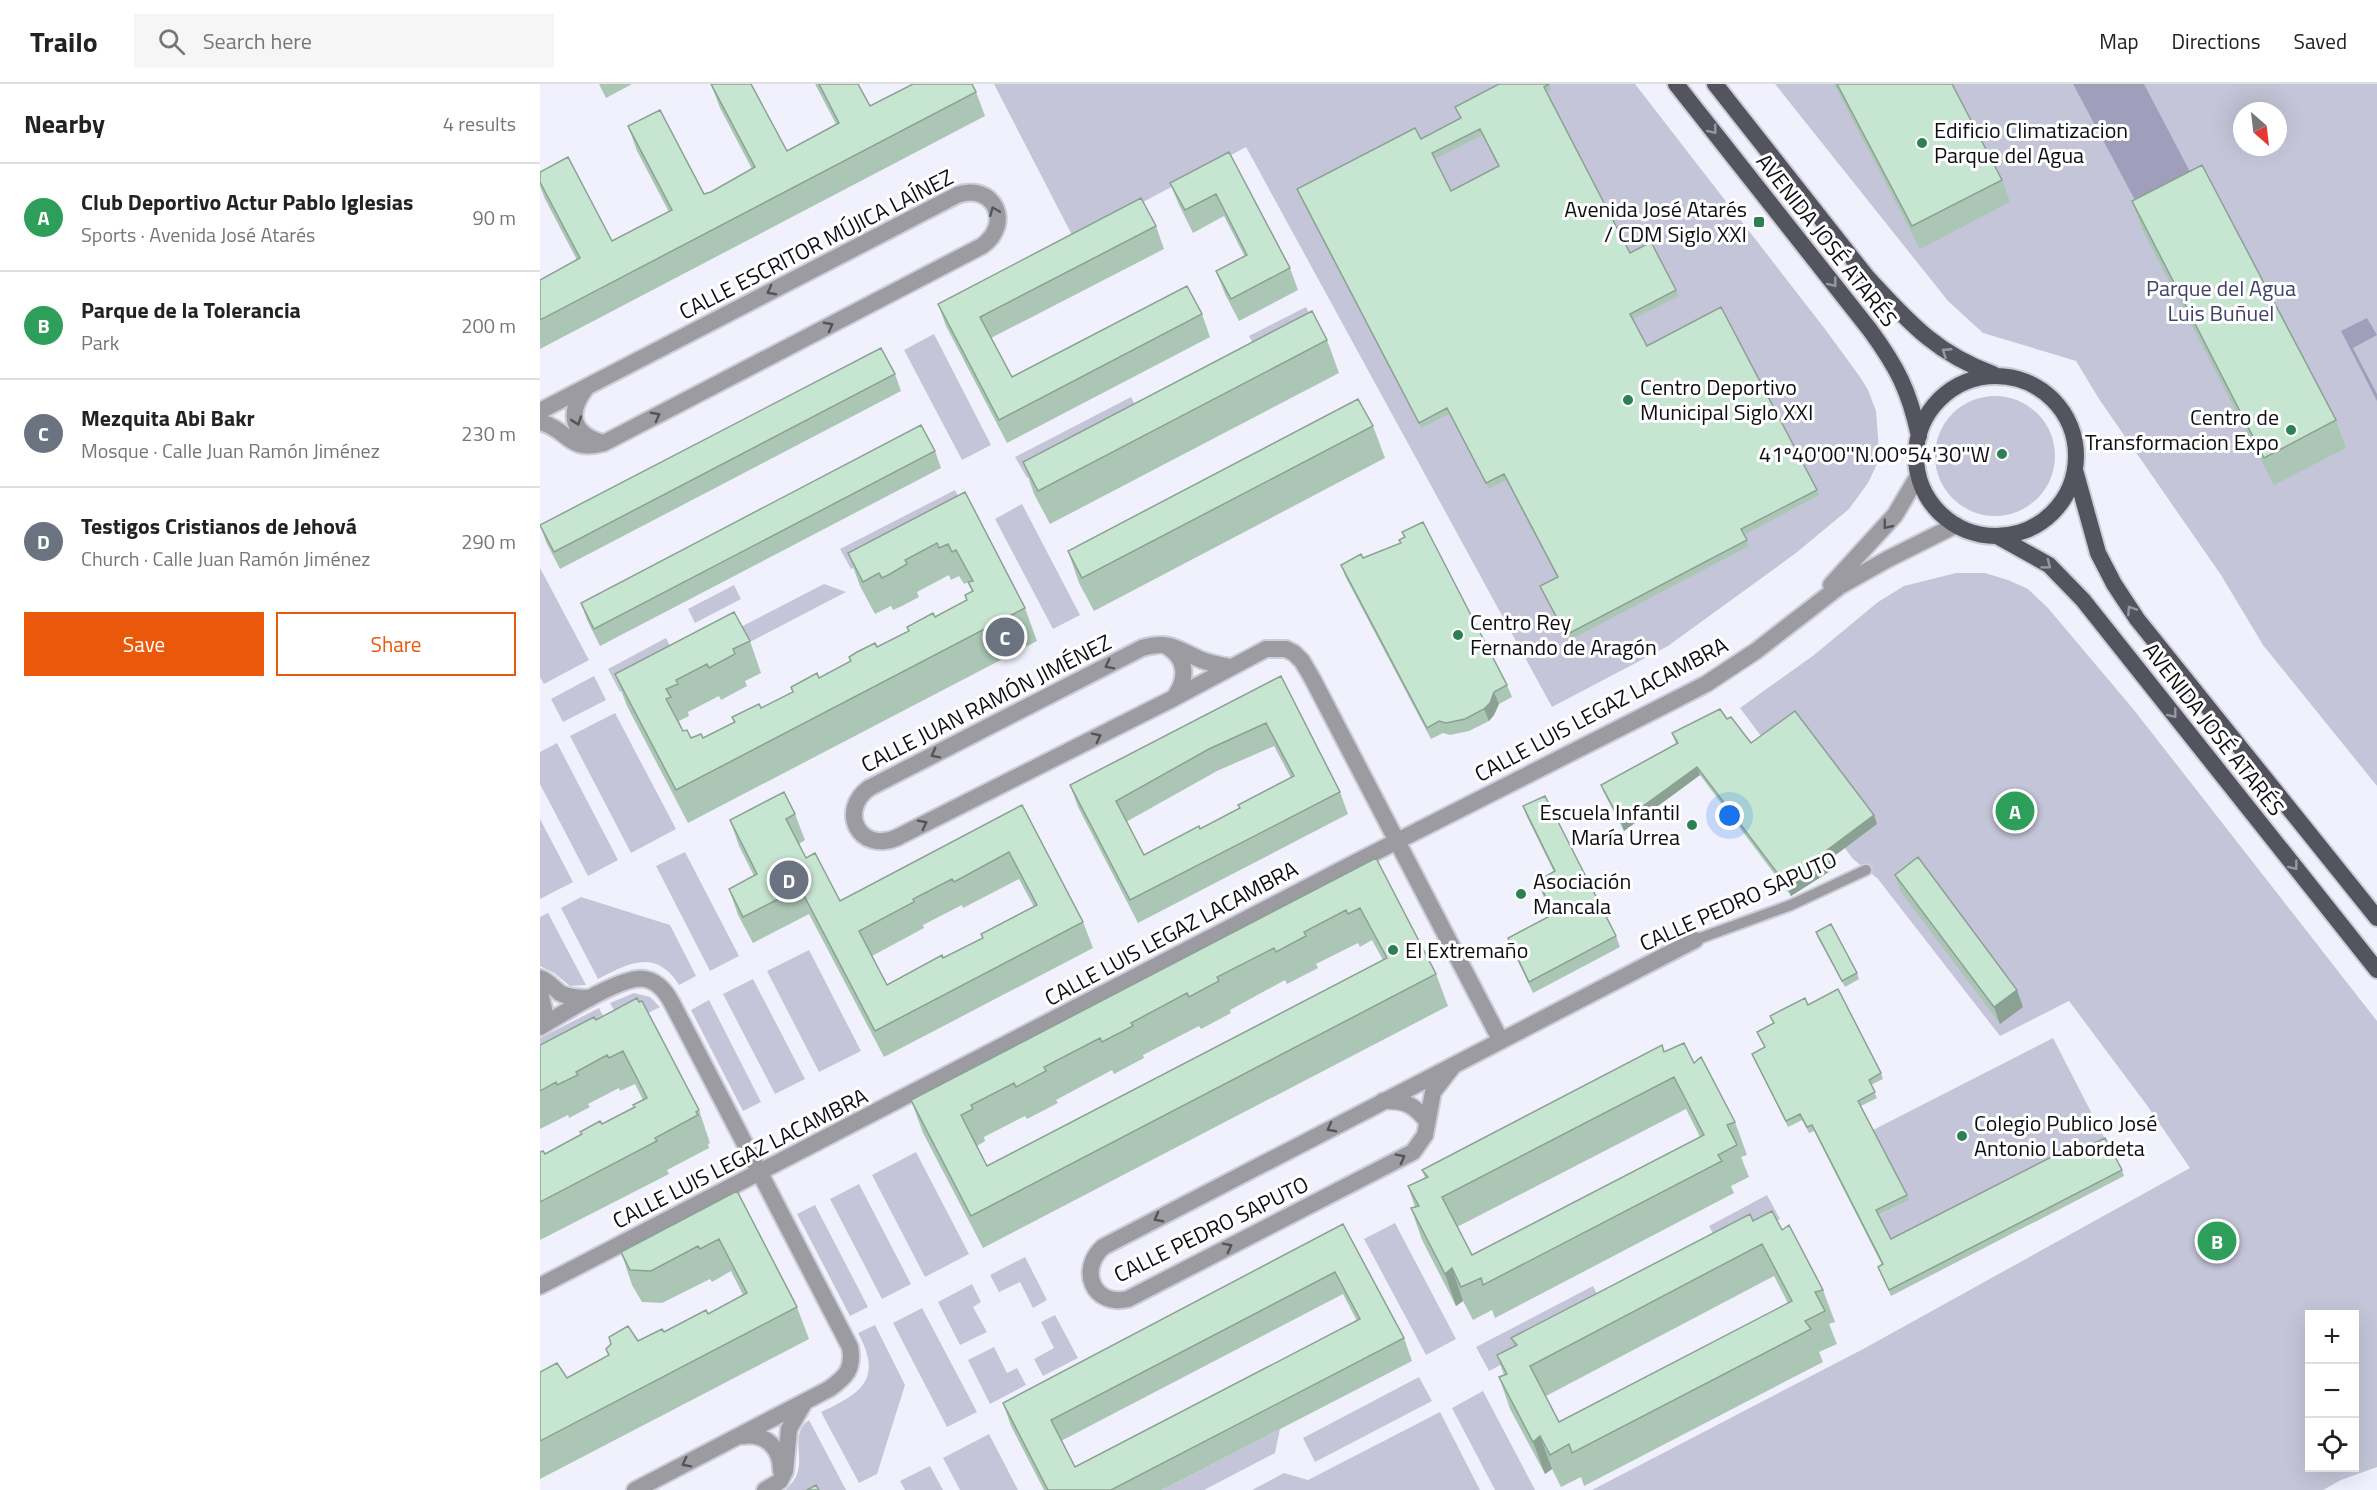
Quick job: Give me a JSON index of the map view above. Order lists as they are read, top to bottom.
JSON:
{
  "streets": {
    "main road": ["AVENIDA JOSÉ ATARÉS"],
    "street": [
      "CALLE ESCRITOR MÚJICA LAÍNEZ",
      "CALLE JUAN RAMÓN JIMÉNEZ",
      "CALLE LUIS LEGAZ LACAMBRA",
      "CALLE PEDRO SAPUTO"
    ]
  },
  "crossings": [
    ["AVENIDA JOSÉ ATARÉS", "CALLE LUIS LEGAZ LACAMBRA"],
    ["CALLE JUAN RAMÓN JIMÉNEZ", "CALLE LUIS LEGAZ LACAMBRA"]
  ],
  "parks": ["Parque del Agua Luis Buñuel"],
  "places": {
    "other": [
      "Edificio Climatizacion Parque del Agua",
      "Centro Deportivo Municipal Siglo XXI",
      "Centro de Transformacion Expo",
      "41º40'00''N.00º54'30''W",
      "Centro Rey Fernando de Aragón",
      "Escuela Infantil María Urrea",
      "Asociación Mancala",
      "El Extremaño",
      "Colegio Publico José Antonio Labordeta"
    ],
    "transit": ["Avenida José Atarés / CDM Siglo XXI"]
  },
  "north": "bottom right",
  "page": {
    "header": "Trailo",
    "search": "Search here",
    "nav": ["Map", "Directions", "Saved"],
    "heading": ["Nearby", "4 results"],
    "list": [
      {
        "mark": "A",
        "name": "Club Deportivo Actur Pablo Iglesias",
        "note": "Sports · Avenida José Atarés",
        "value": "90 m"
      },
      {
        "mark": "B",
        "name": "Parque de la Tolerancia",
        "note": "Park",
        "value": "200 m"
      },
      {
        "mark": "C",
        "name": "Mezquita Abi Bakr",
        "note": "Mosque · Calle Juan Ramón Jiménez",
        "value": "230 m"
      },
      {
        "mark": "D",
        "name": "Testigos Cristianos de Jehová",
        "note": "Church · Calle Juan Ramón Jiménez",
        "value": "290 m"
      }
    ],
    "buttons": ["Save", "Share"],
    "pins": [
      "C",
      "A",
      "D",
      "B"
    ],
    "map_buttons": ["+", "−"]
  }
}
